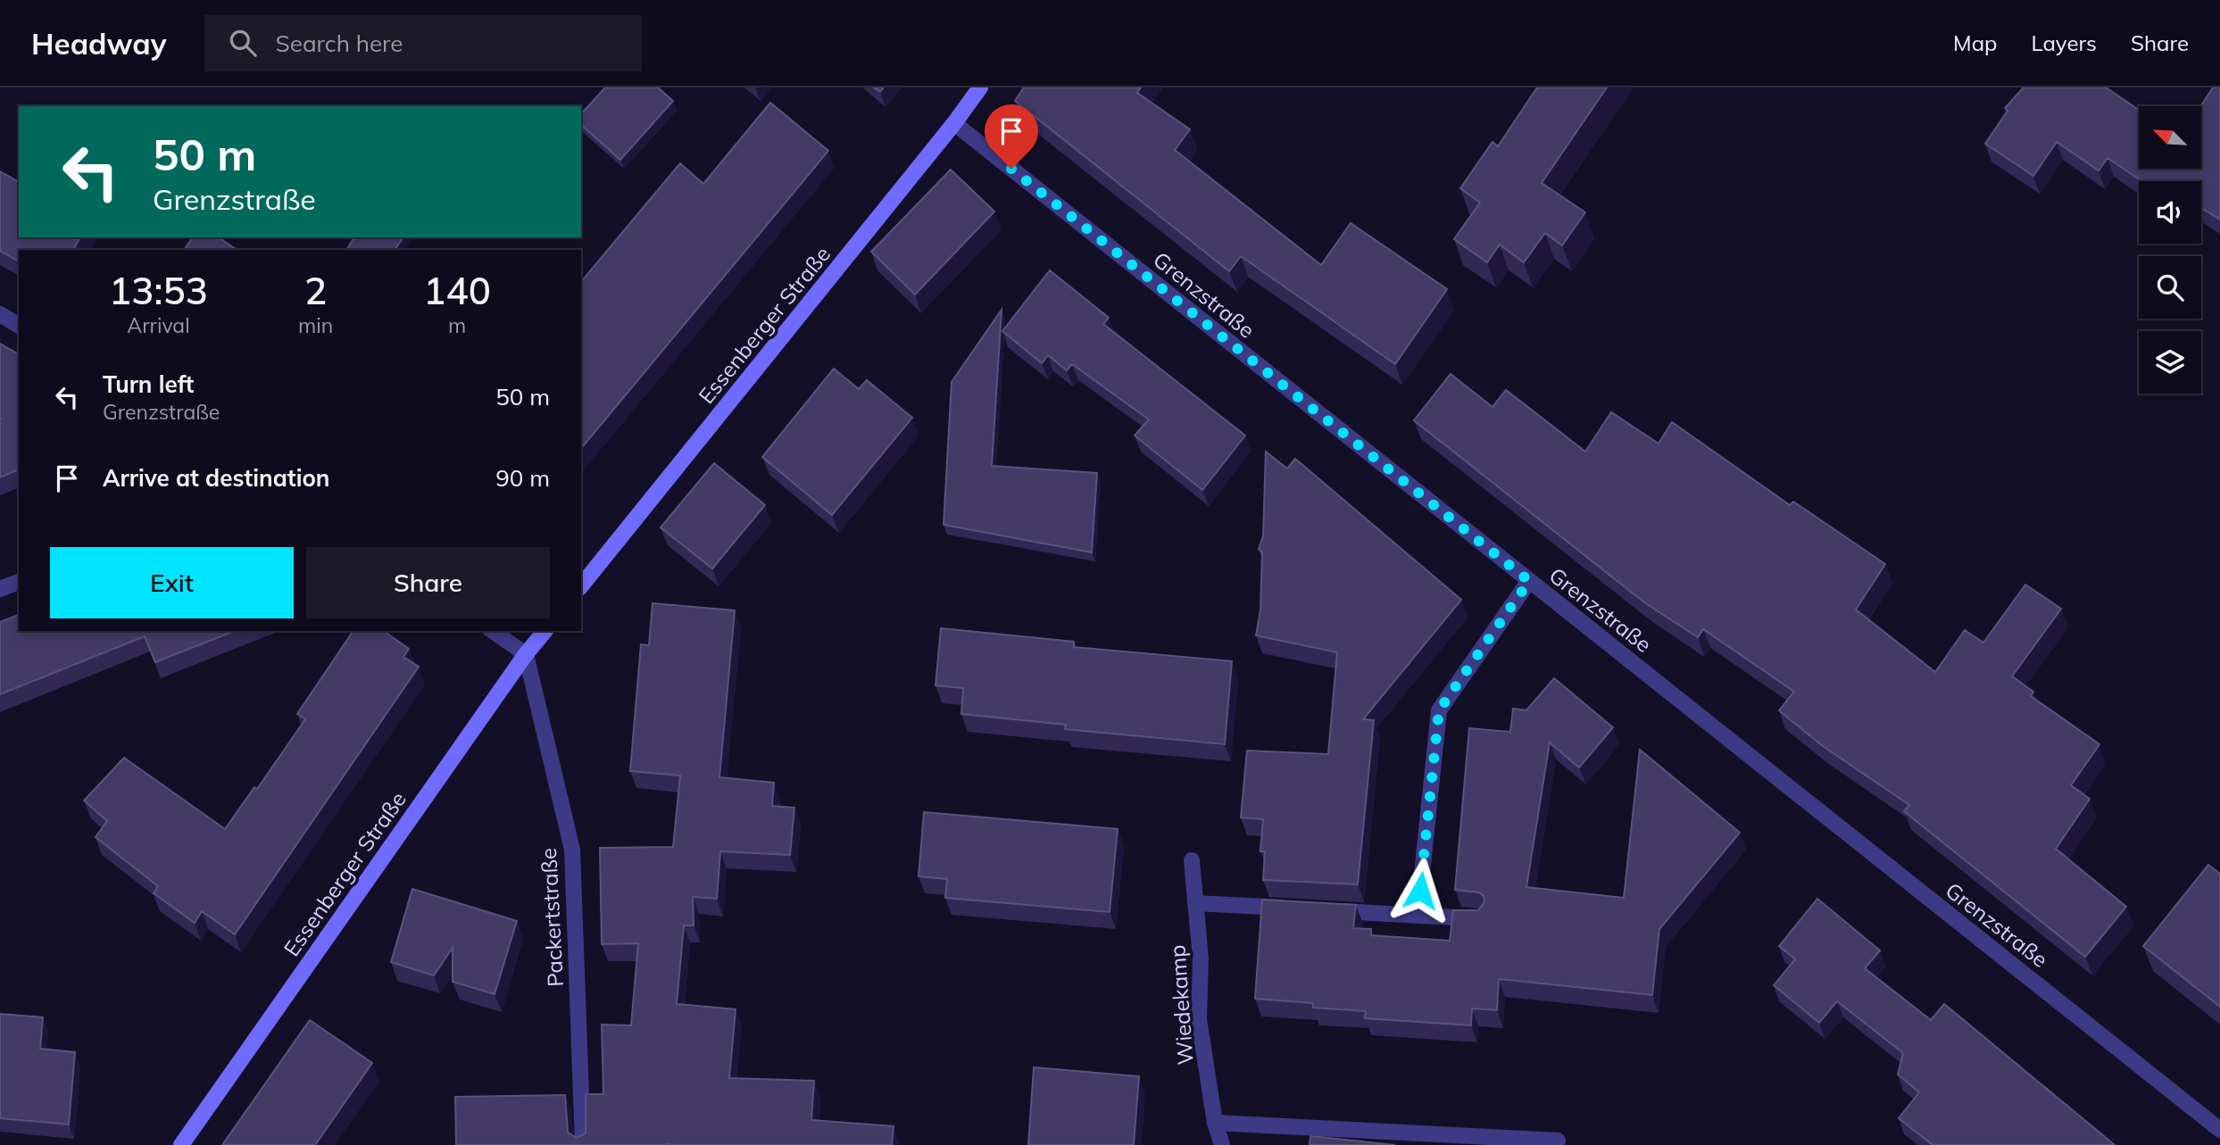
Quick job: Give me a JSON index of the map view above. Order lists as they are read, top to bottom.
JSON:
{
  "streets": {
    "street": [
      "Grenzstraße",
      "Essenberger Straße",
      "Packertstraße",
      "Wiedekamp"
    ]
  },
  "crossings": [
    ["Grenzstraße", "Essenberger Straße"],
    ["Essenberger Straße", "Packertstraße"]
  ],
  "north": "top left",
  "page": {
    "header": "Headway",
    "search": "Search here",
    "nav": ["Map", "Layers", "Share"],
    "turn": ["50 m", "Grenzstraße"],
    "eta": [
      "13:53",
      "Arrival",
      "2",
      "min",
      "140",
      "m"
    ],
    "list": [
      {
        "name": "Turn left",
        "note": "Grenzstraße",
        "value": "50 m"
      },
      {
        "name": "Arrive at destination",
        "value": "90 m"
      }
    ],
    "buttons": ["Exit", "Share"]
  }
}
